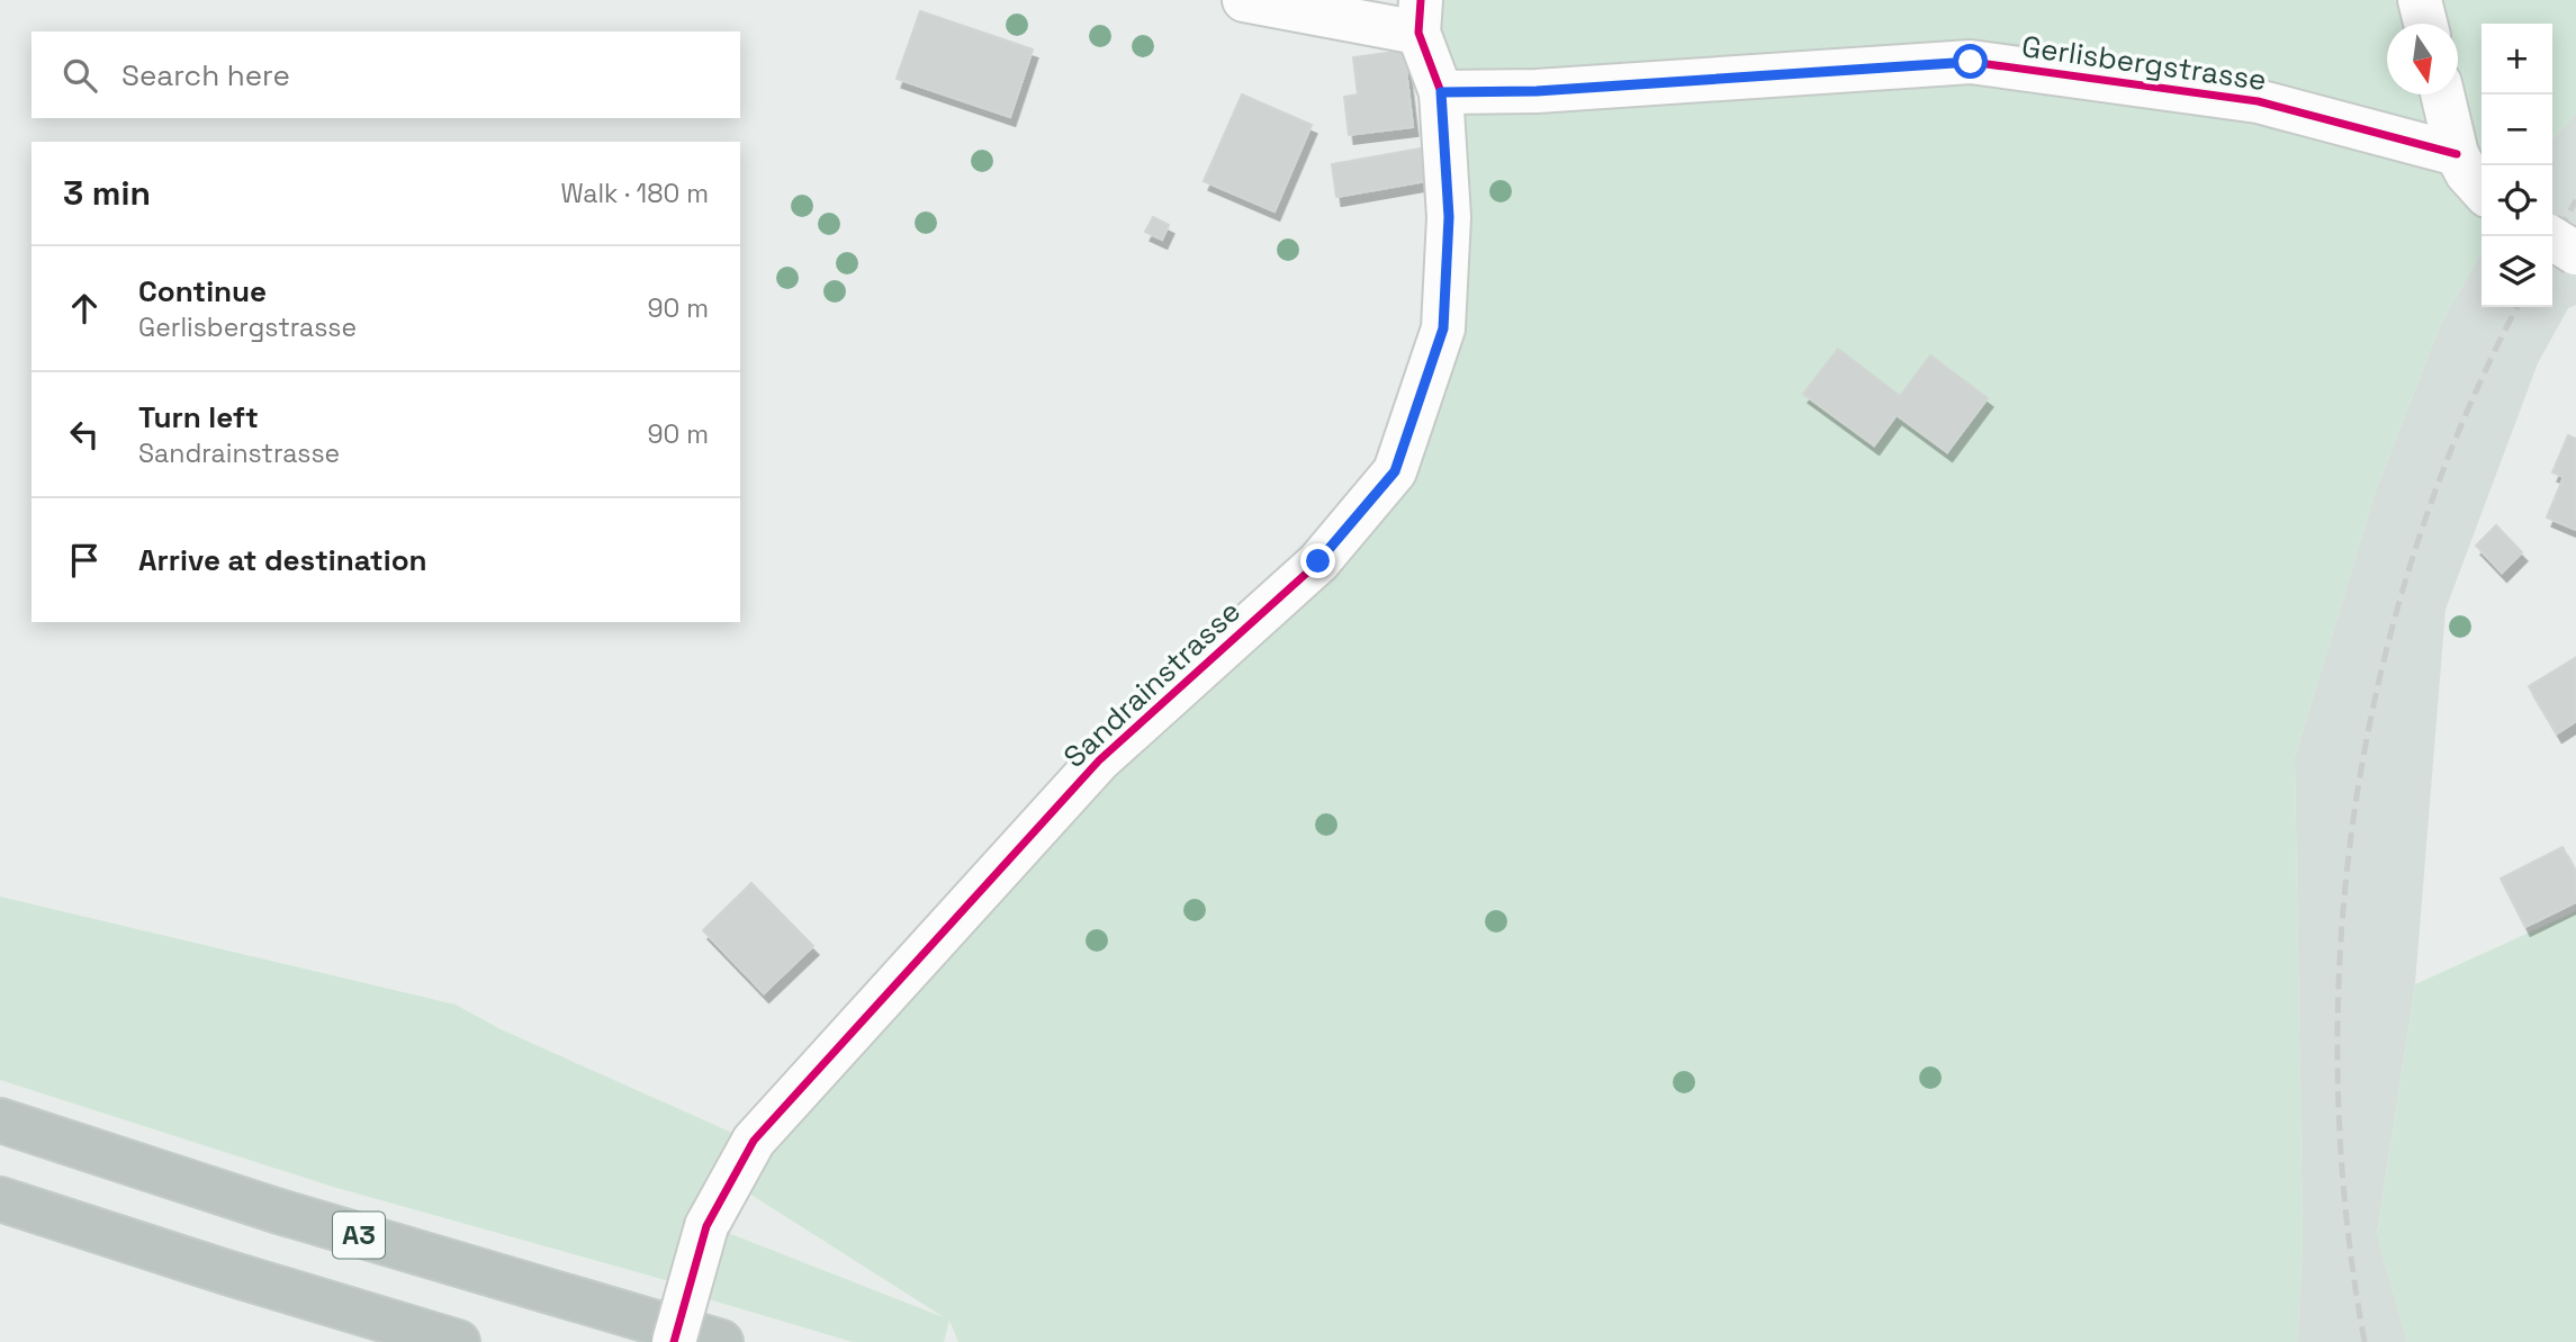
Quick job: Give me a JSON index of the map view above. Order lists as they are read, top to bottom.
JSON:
{
  "streets": {
    "highway": ["A3"],
    "street": ["Gerlisbergstrasse", "Sandrainstrasse"]
  },
  "crossings": [
    ["Gerlisbergstrasse", "Sandrainstrasse"]
  ],
  "north": "bottom",
  "page": {
    "map_buttons": ["+", "−"],
    "search": "Search here",
    "heading": ["3 min", "Walk · 180 m"],
    "list": [
      ["Continue", "Gerlisbergstrasse", "90 m"],
      ["Turn left", "Sandrainstrasse", "90 m"],
      "Arrive at destination"
    ]
  }
}
